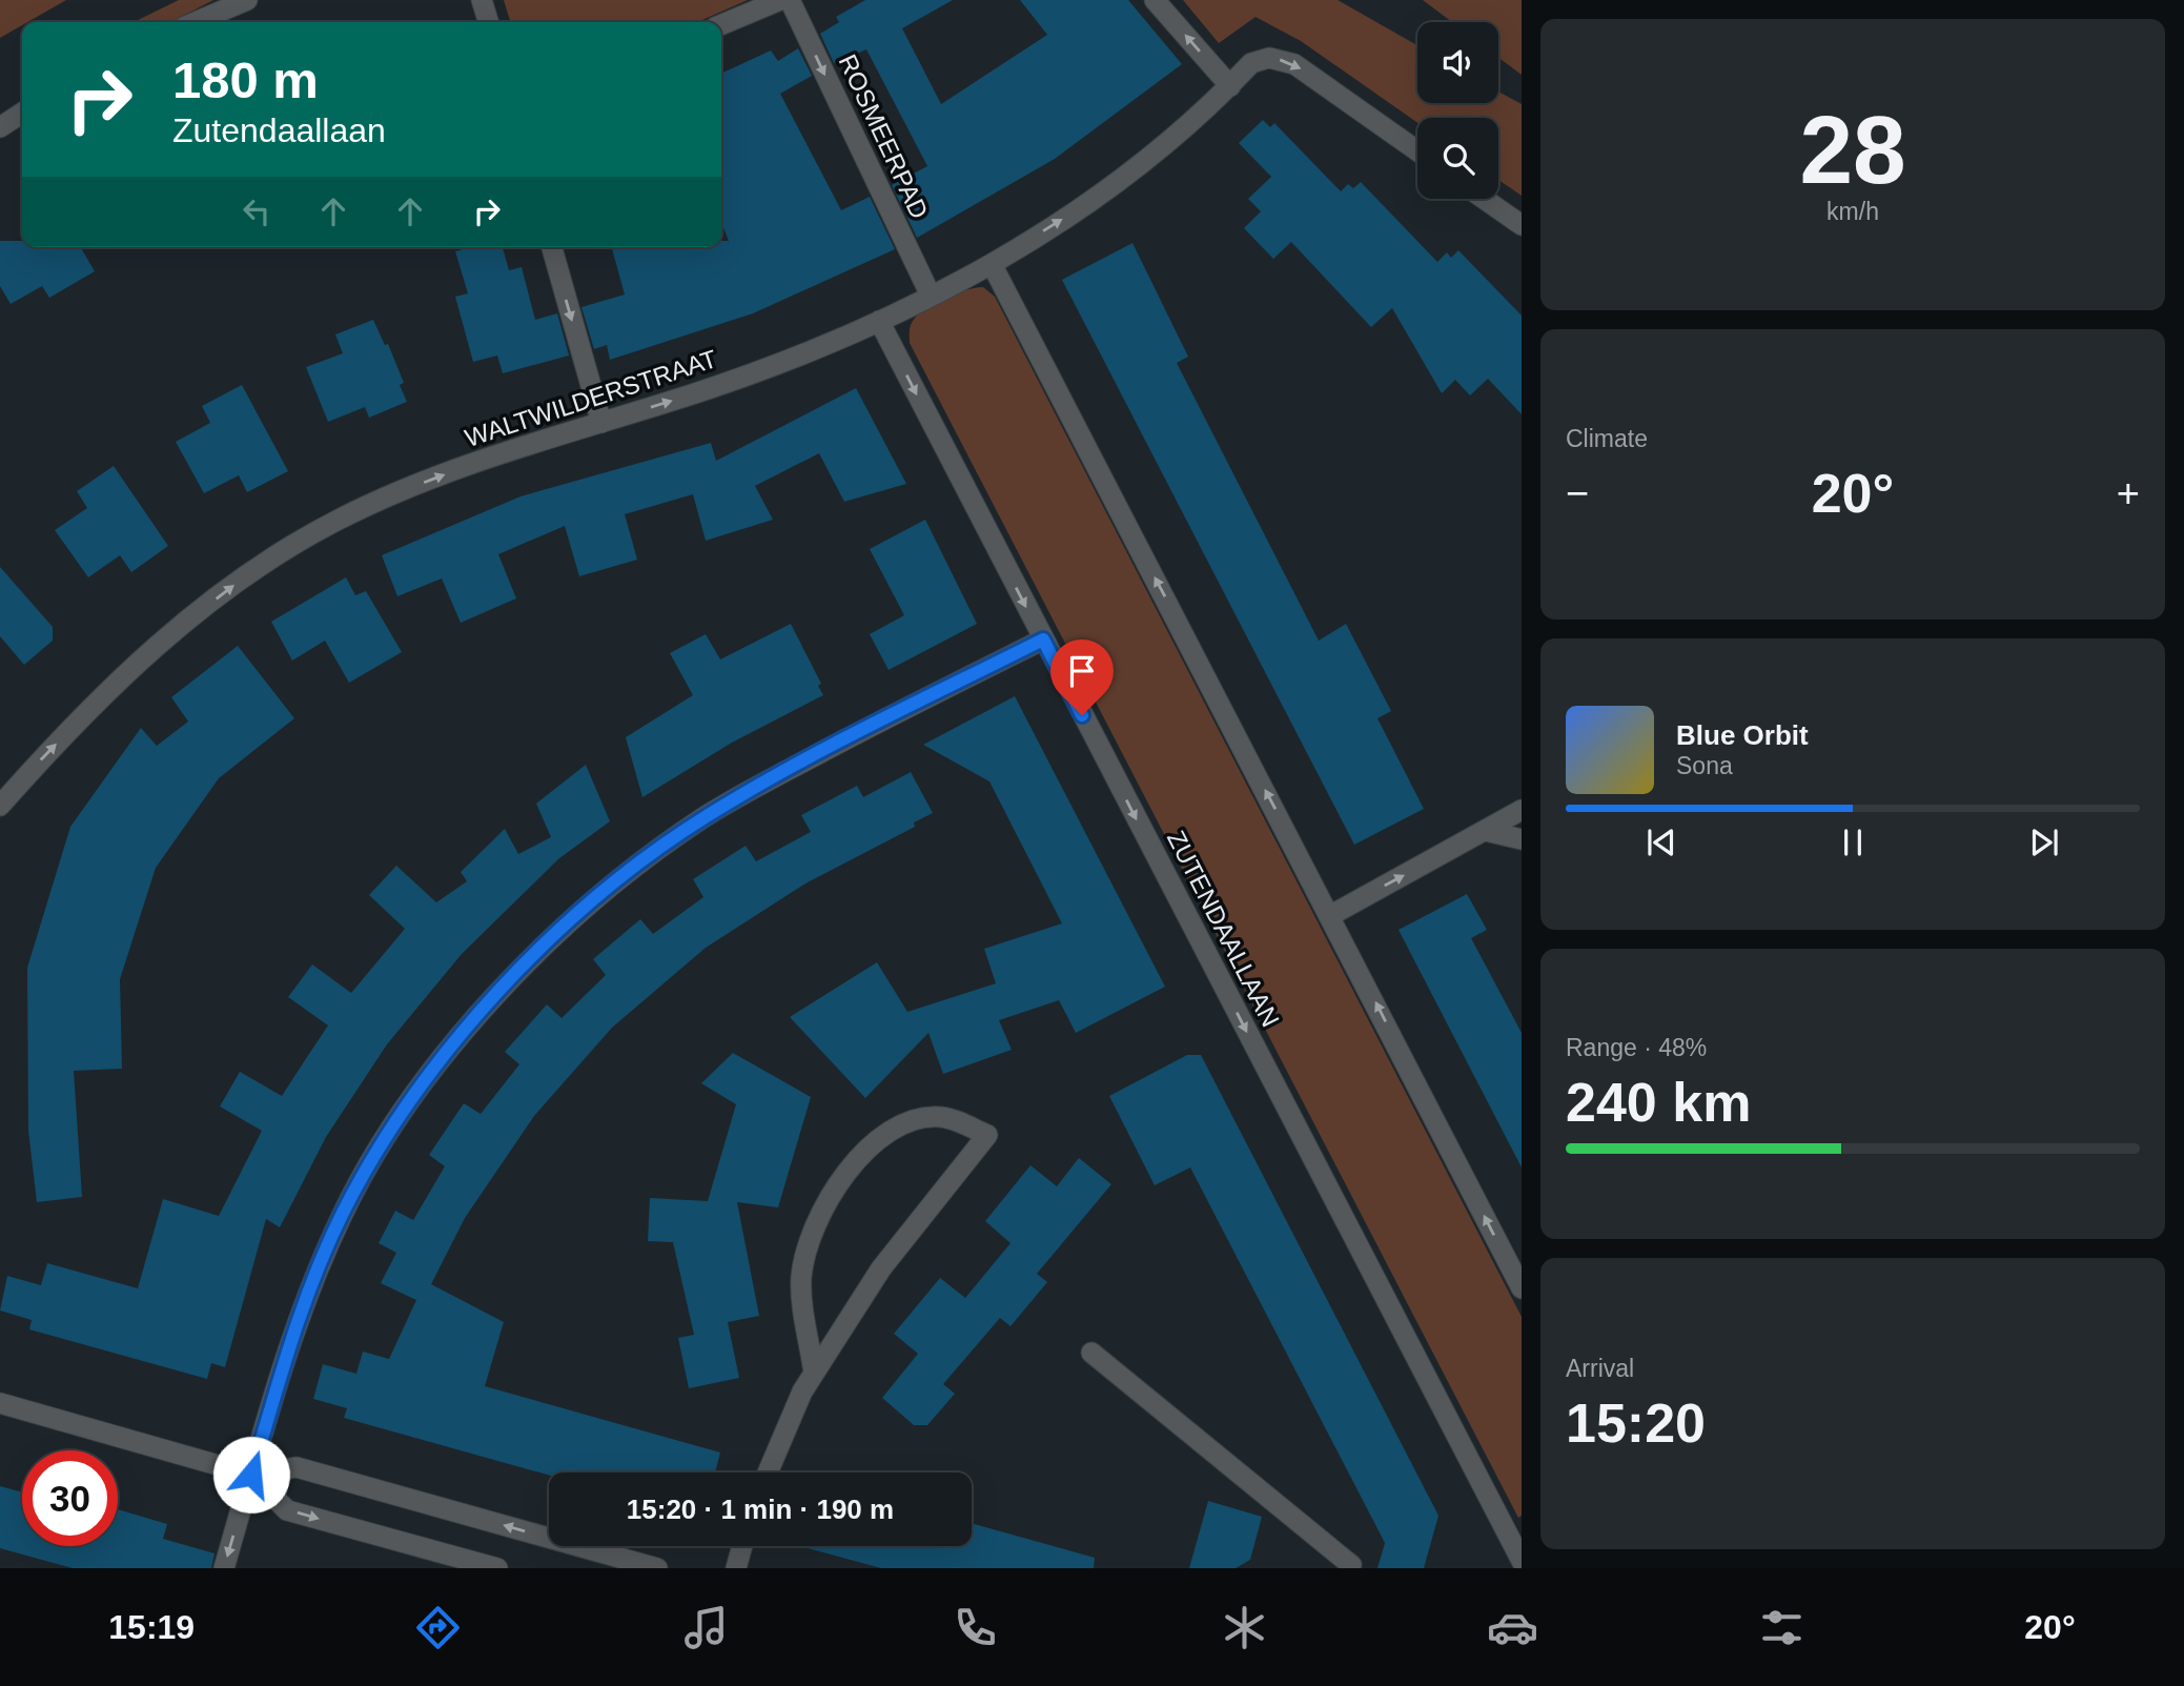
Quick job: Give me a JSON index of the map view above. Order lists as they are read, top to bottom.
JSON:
{
  "streets": {
    "street": ["ROSMEERPAD", "WALTWILDERSTRAAT", "ZUTENDAALLAAN"]
  },
  "crossings": [
    ["ROSMEERPAD", "WALTWILDERSTRAAT"],
    ["WALTWILDERSTRAAT", "ZUTENDAALLAAN"]
  ],
  "one_way": ["ROSMEERPAD", "WALTWILDERSTRAAT"],
  "page": {
    "tile": [
      ["28", "km/h"],
      "Climate",
      ["Range · 48%", "240 km"],
      ["Arrival", "15:20"]
    ],
    "turn": ["180 m", "Zutendaallaan"],
    "heat": ["−", "20°", "+"],
    "song": ["Blue Orbit", "Sona"],
    "limit": "30",
    "trip": "15:20 · 1 min · 190 m",
    "tabs": ["15:19", "20°"]
  }
}
